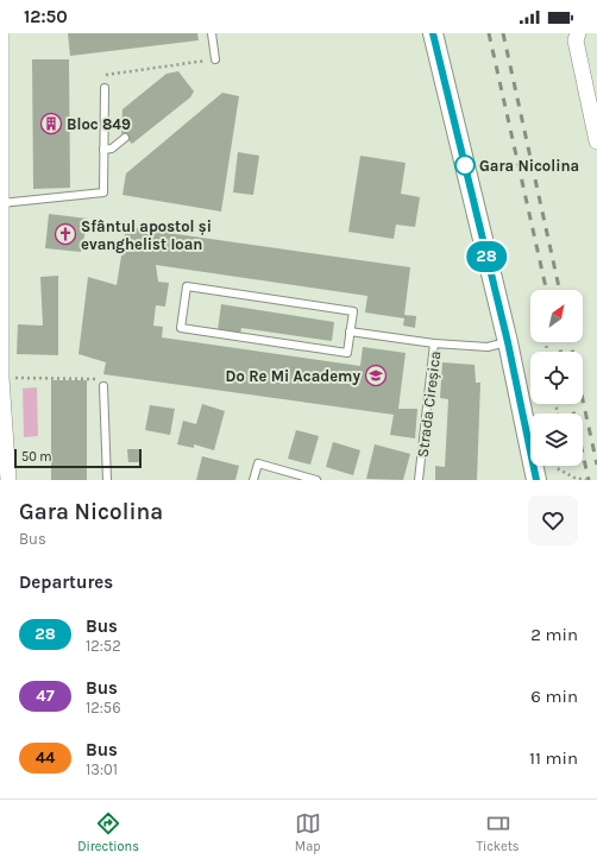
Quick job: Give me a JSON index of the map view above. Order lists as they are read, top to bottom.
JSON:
{
  "streets": {
    "lane": ["Strada Cireșica"]
  },
  "places": {
    "building": ["Bloc 849"],
    "other": ["Gara Nicolina"],
    "church": ["Sfântul apostol și evanghelist Ioan"],
    "school or university": ["Do Re Mi Academy"]
  },
  "lines": ["bus line 28"],
  "scale_bar": "50 m",
  "north": "top right",
  "page": {
    "status": "12:50",
    "on_map": "28",
    "scale": "50 m",
    "heading": [
      ["Gara Nicolina", "Bus"],
      "Departures"
    ],
    "list": [
      {
        "mark": "28",
        "name": "Bus",
        "note": "12:52",
        "value": "2 min"
      },
      {
        "mark": "47",
        "name": "Bus",
        "note": "12:56",
        "value": "6 min"
      },
      {
        "mark": "44",
        "name": "Bus",
        "note": "13:01",
        "value": "11 min"
      }
    ],
    "tabs": ["Directions", "Map", "Tickets"]
  }
}
